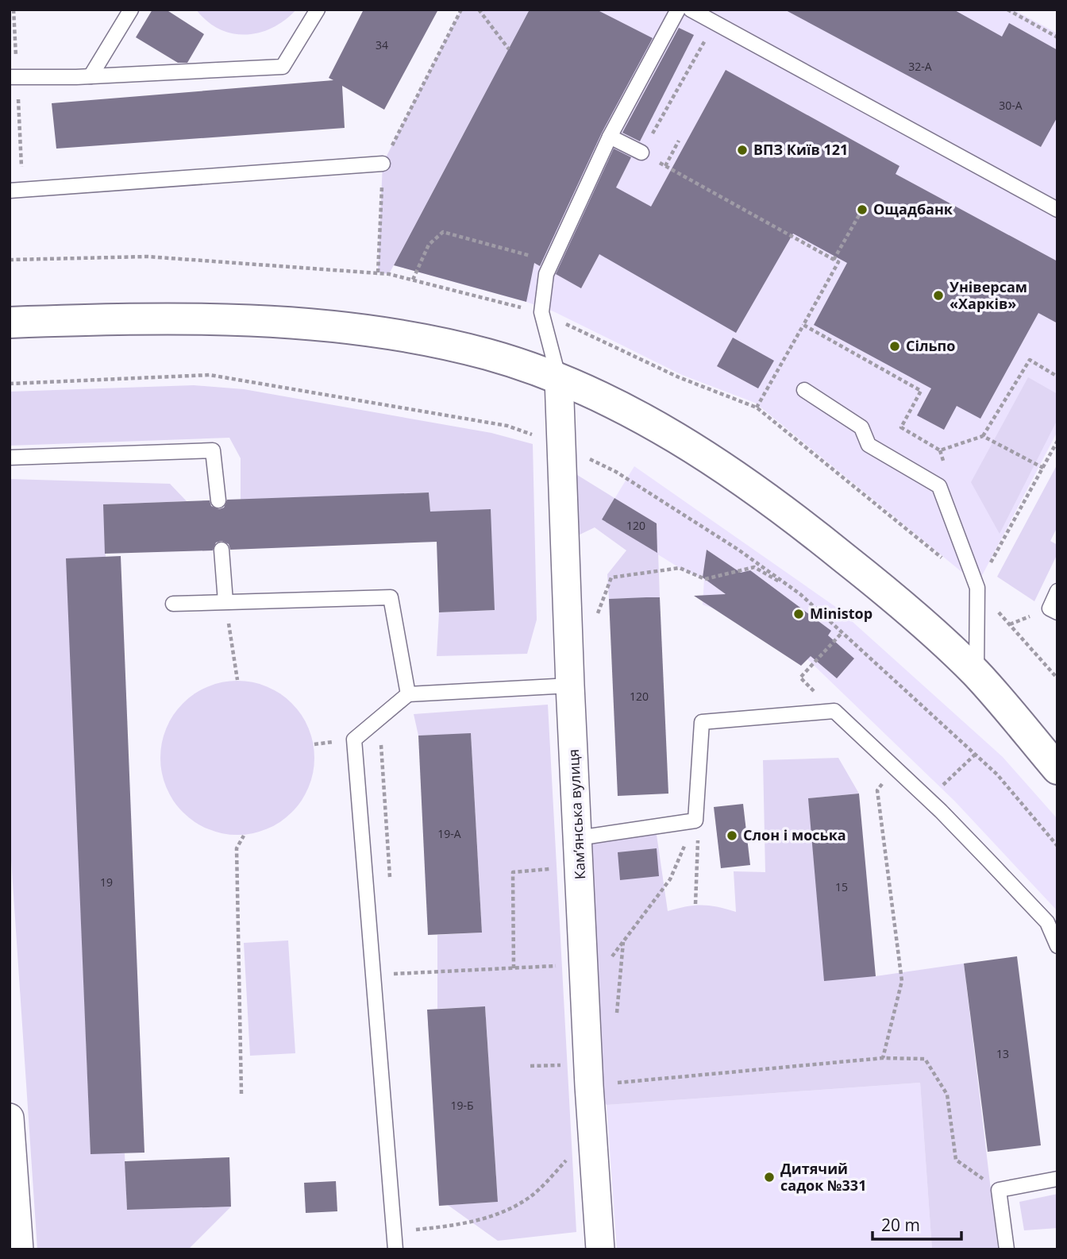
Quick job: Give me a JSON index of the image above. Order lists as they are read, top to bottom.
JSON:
{
  "streets": {
    "street": ["Камʼянська вулиця"]
  },
  "places": [
    "ВПЗ Київ 121",
    "Ощадбанк",
    "Універсам «Харків»",
    "Сільпо",
    "Ministop",
    "Слон і моська",
    "Дитячий садок №331"
  ],
  "house_numbers": [
    "34",
    "32-А",
    "30-А",
    "120",
    "120",
    "19-А",
    "19",
    "15",
    "13",
    "19-Б"
  ],
  "scale_bar": "20 m"
}
